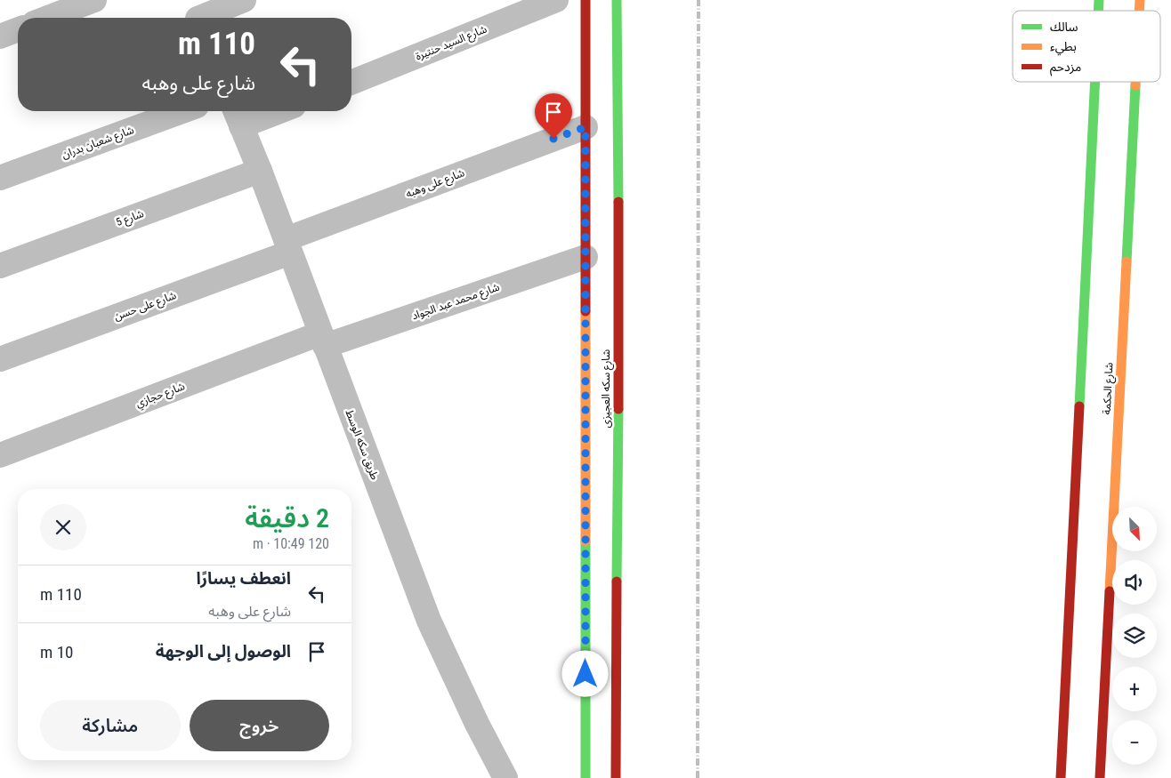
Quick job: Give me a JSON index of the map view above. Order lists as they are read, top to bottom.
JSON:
{
  "streets": {
    "main road": ["شارع سكه العجيزى", "شارع الحكمة"],
    "street": [
      "شارع السيد حنتيرة",
      "شارع شعبان بدران",
      "شارع على وهبه",
      "شارع 5",
      "شارع محمد عبد الجواد",
      "شارع على حسن",
      "شارع حجازي",
      "طريق سكه الوسط"
    ]
  },
  "crossings": [
    ["شارع على وهبه", "شارع على حسن"],
    ["شارع على وهبه", "شارع سكه العجيزى"],
    ["شارع على وهبه", "طريق سكه الوسط"],
    ["شارع 5", "طريق سكه الوسط"],
    ["شارع محمد عبد الجواد", "شارع سكه العجيزى"],
    ["شارع محمد عبد الجواد", "شارع حجازي"],
    ["شارع محمد عبد الجواد", "طريق سكه الوسط"],
    ["شارع على حسن", "طريق سكه الوسط"],
    ["شارع حجازي", "طريق سكه الوسط"]
  ],
  "legend": ["سالك", "بطيء", "مزدحم"],
  "north": "bottom right",
  "page": {
    "turn": ["110 m", "شارع على وهبه"],
    "heading": ["2 دقيقة", "120 m · 10:49"],
    "map_buttons": ["+", "−"],
    "list": [
      {
        "name": "انعطف يسارًا",
        "note": "شارع على وهبه",
        "value": "110 m"
      },
      {
        "name": "الوصول إلى الوجهة",
        "value": "10 m"
      }
    ],
    "buttons": ["خروج", "مشاركة"]
  }
}
